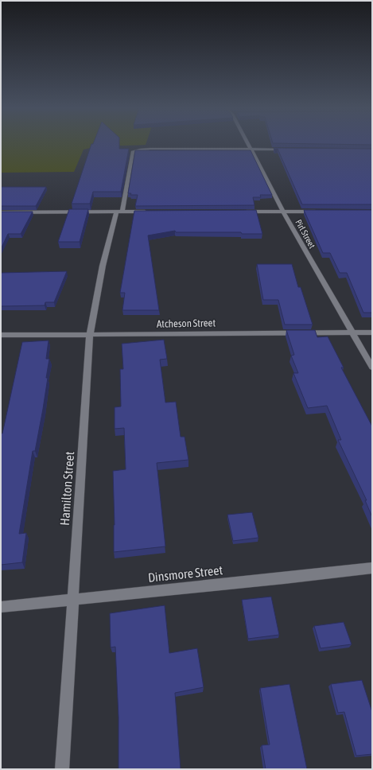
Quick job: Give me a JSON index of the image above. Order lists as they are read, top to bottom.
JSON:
{
  "streets": {
    "street": [
      "Pirl Street",
      "Atcheson Street",
      "Hamilton Street",
      "Dinsmore Street"
    ]
  },
  "crossings": [
    ["Pirl Street", "Atcheson Street"],
    ["Pirl Street", "Hamilton Street"],
    ["Atcheson Street", "Hamilton Street"],
    ["Hamilton Street", "Dinsmore Street"]
  ]
}
